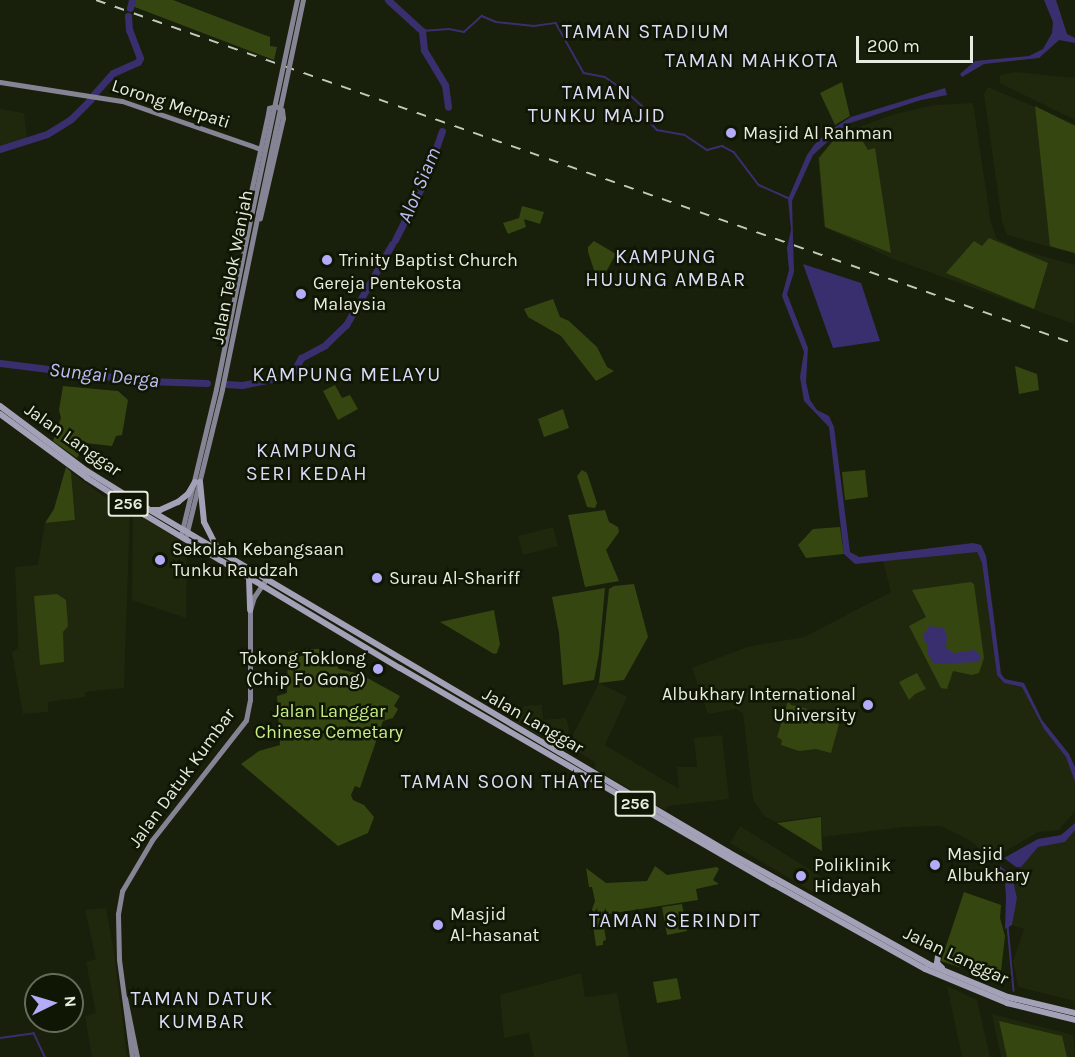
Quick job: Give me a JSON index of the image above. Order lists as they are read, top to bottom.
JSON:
{
  "streets": {
    "main road": [
      "Lorong Merpati",
      "Jalan Telok Wanjah",
      "Jalan Langgar",
      "256",
      "Jalan Datuk Kumbar"
    ]
  },
  "crossings": [
    ["Jalan Telok Wanjah", "Jalan Langgar"],
    ["Jalan Langgar", "Jalan Datuk Kumbar"]
  ],
  "districts": [
    "TAMAN STADIUM",
    "TAMAN MAHKOTA",
    "TAMAN TUNKU MAJID",
    "KAMPUNG HUJUNG AMBAR",
    "KAMPUNG MELAYU",
    "KAMPUNG SERI KEDAH",
    "TAMAN SOON THAYE",
    "TAMAN SERINDIT",
    "TAMAN DATUK KUMBAR"
  ],
  "water": ["Alor Siam", "Sungai Derga"],
  "parks": ["Jalan Langgar Chinese Cemetary"],
  "places": [
    "Masjid Al Rahman",
    "Trinity Baptist Church",
    "Gereja Pentekosta Malaysia",
    "Sekolah Kebangsaan Tunku Raudzah",
    "Surau Al-Shariff",
    "Tokong Toklong (Chip Fo Gong)",
    "Albukhary International University",
    "Masjid Albukhary",
    "Poliklinik Hidayah",
    "Masjid Al-hasanat"
  ],
  "scale_bar": "200 m",
  "north": "right"
}
